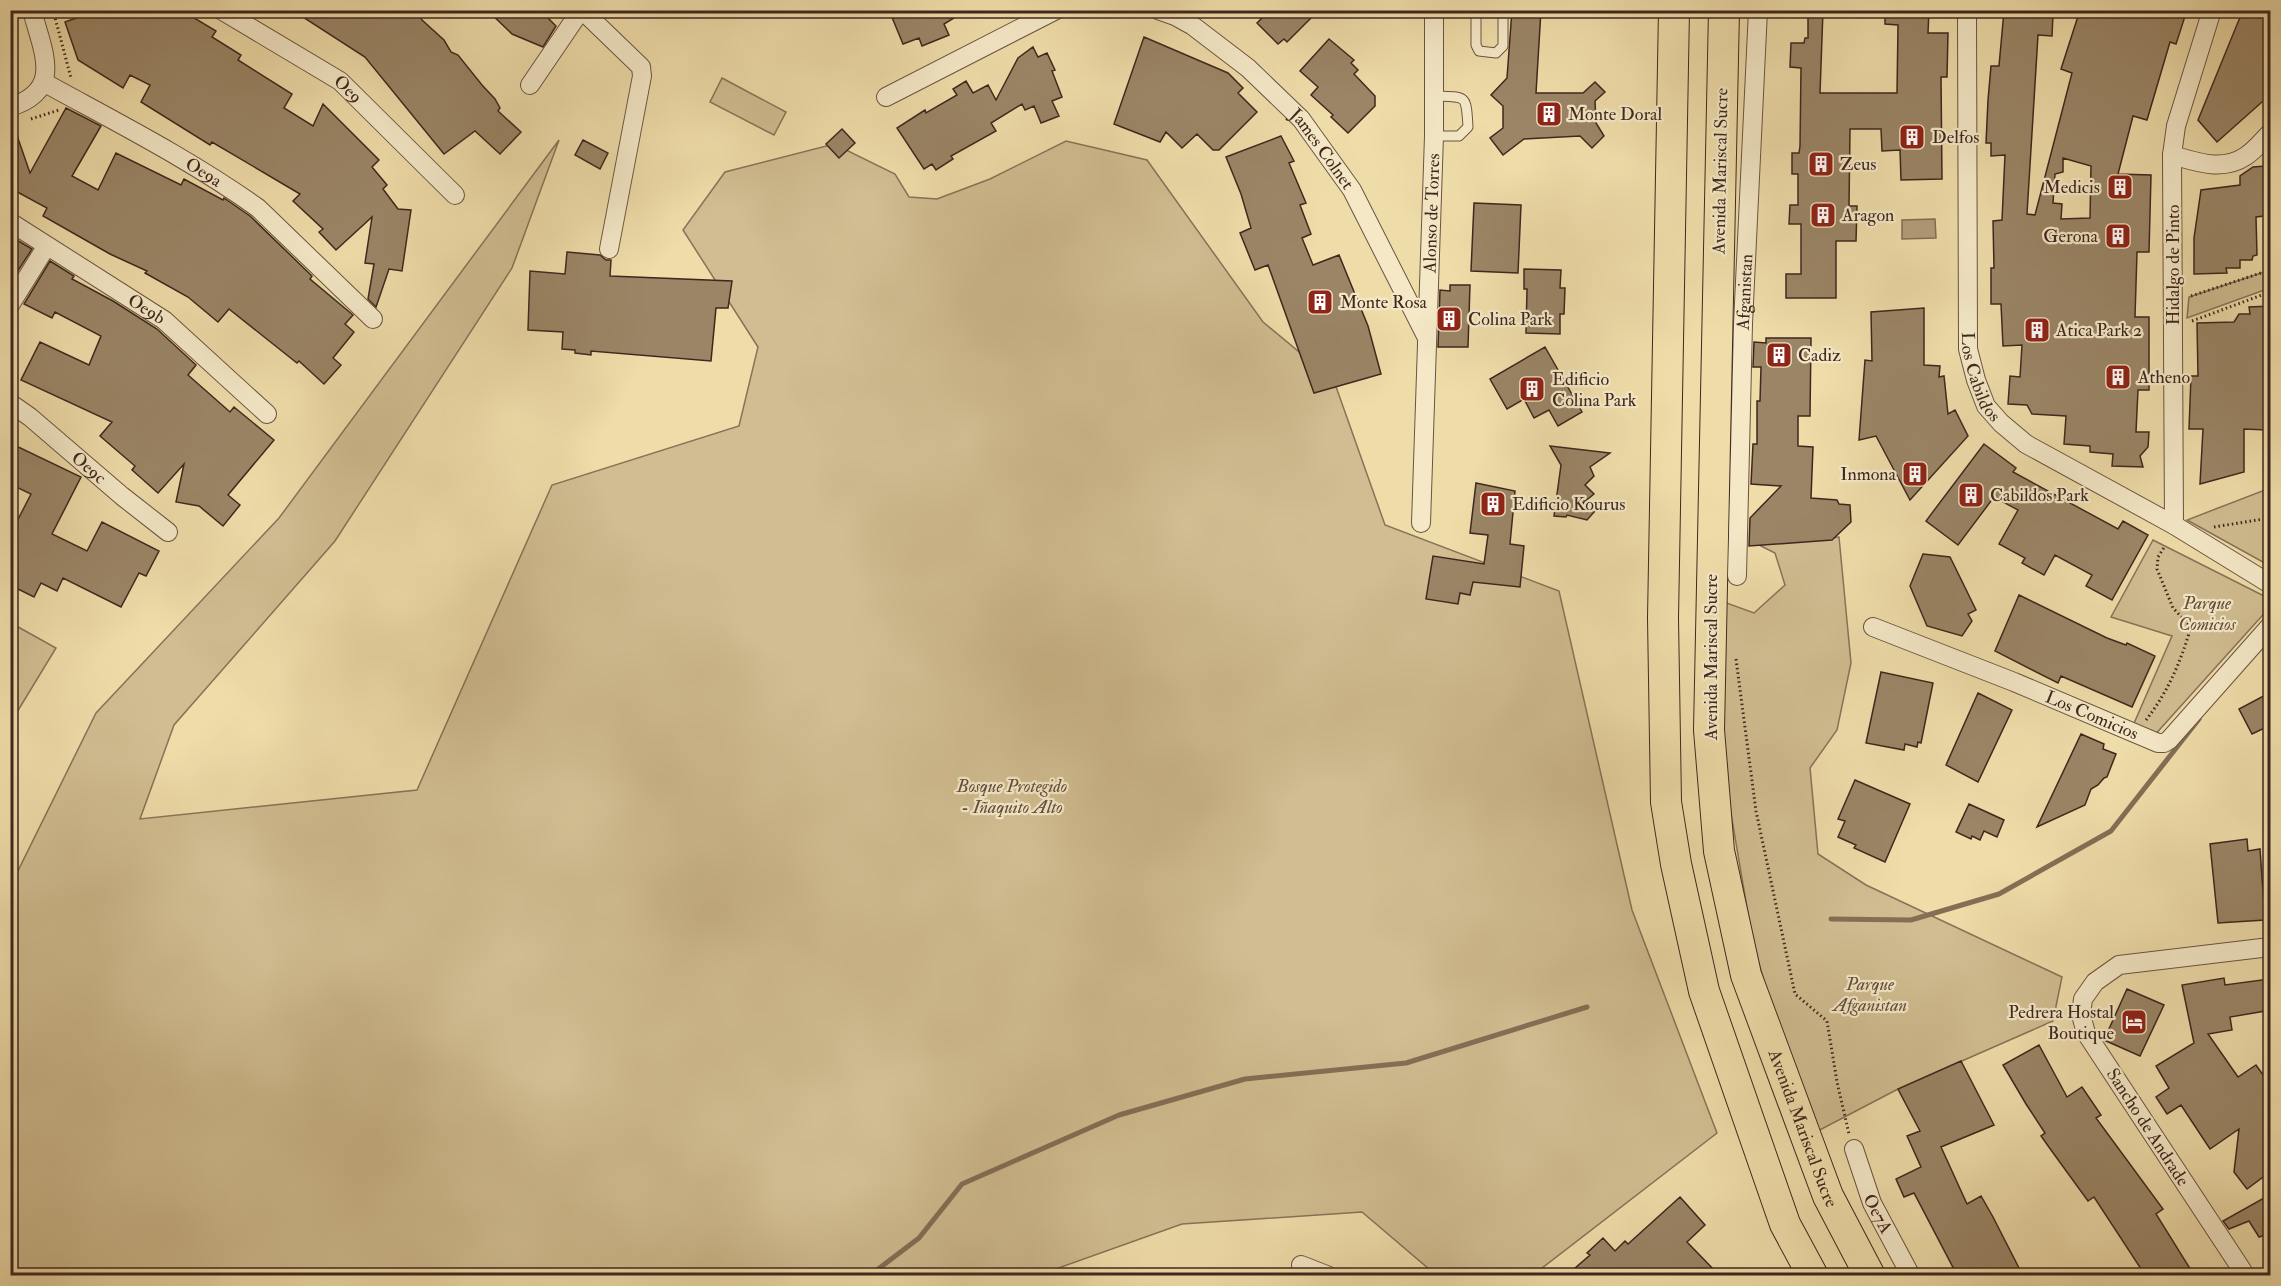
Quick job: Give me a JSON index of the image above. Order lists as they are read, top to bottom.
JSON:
{
  "streets": {
    "main road": ["Avenida Mariscal Sucre"],
    "street": [
      "Oe9",
      "James Colnet",
      "Oe9a",
      "Alonso de Torres",
      "Hidalgo de Pinto",
      "Afganistan",
      "Oe9b",
      "Los Cabildos",
      "Oe9c",
      "Los Comicios",
      "Sancho de Andrade",
      "Oe7A"
    ]
  },
  "crossings": [
    ["James Colnet", "Alonso de Torres"],
    ["Hidalgo de Pinto", "Los Cabildos"]
  ],
  "parks": ["Parque Comicios", "Bosque Protegido - Iñaquito Alto", "Parque Afganistan"],
  "places": {
    "building": [
      "Monte Doral",
      "Delfos",
      "Zeus",
      "Medicis",
      "Aragon",
      "Gerona",
      "Monte Rosa",
      "Colina Park",
      "Atica Park 2",
      "Cadiz",
      "Atheno",
      "Edificio Colina Park",
      "Inmona",
      "Cabildos Park",
      "Edificio Kourus"
    ],
    "hotel": ["Pedrera Hostal Boutique"]
  }
}
